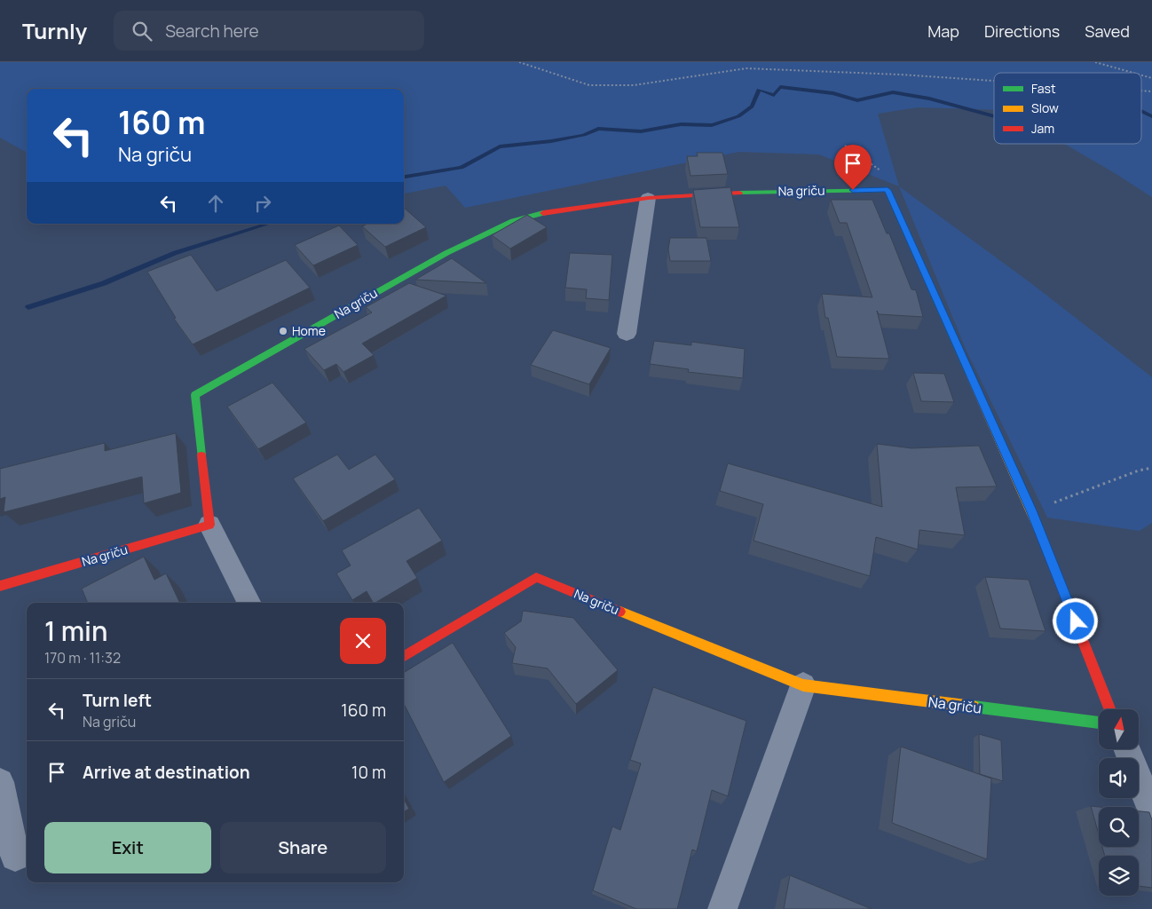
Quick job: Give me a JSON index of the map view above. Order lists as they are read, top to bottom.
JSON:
{
  "streets": {
    "street": ["Na griču"]
  },
  "places": ["Home"],
  "legend": ["Fast", "Slow", "Jam"],
  "north": "top",
  "page": {
    "header": "Turnly",
    "search": "Search here",
    "nav": ["Map", "Directions", "Saved"],
    "turn": ["160 m", "Na griču"],
    "heading": ["1 min", "170 m · 11:32"],
    "list": [
      {
        "name": "Turn left",
        "note": "Na griču",
        "value": "160 m"
      },
      {
        "name": "Arrive at destination",
        "value": "10 m"
      }
    ],
    "buttons": ["Exit", "Share"]
  }
}
